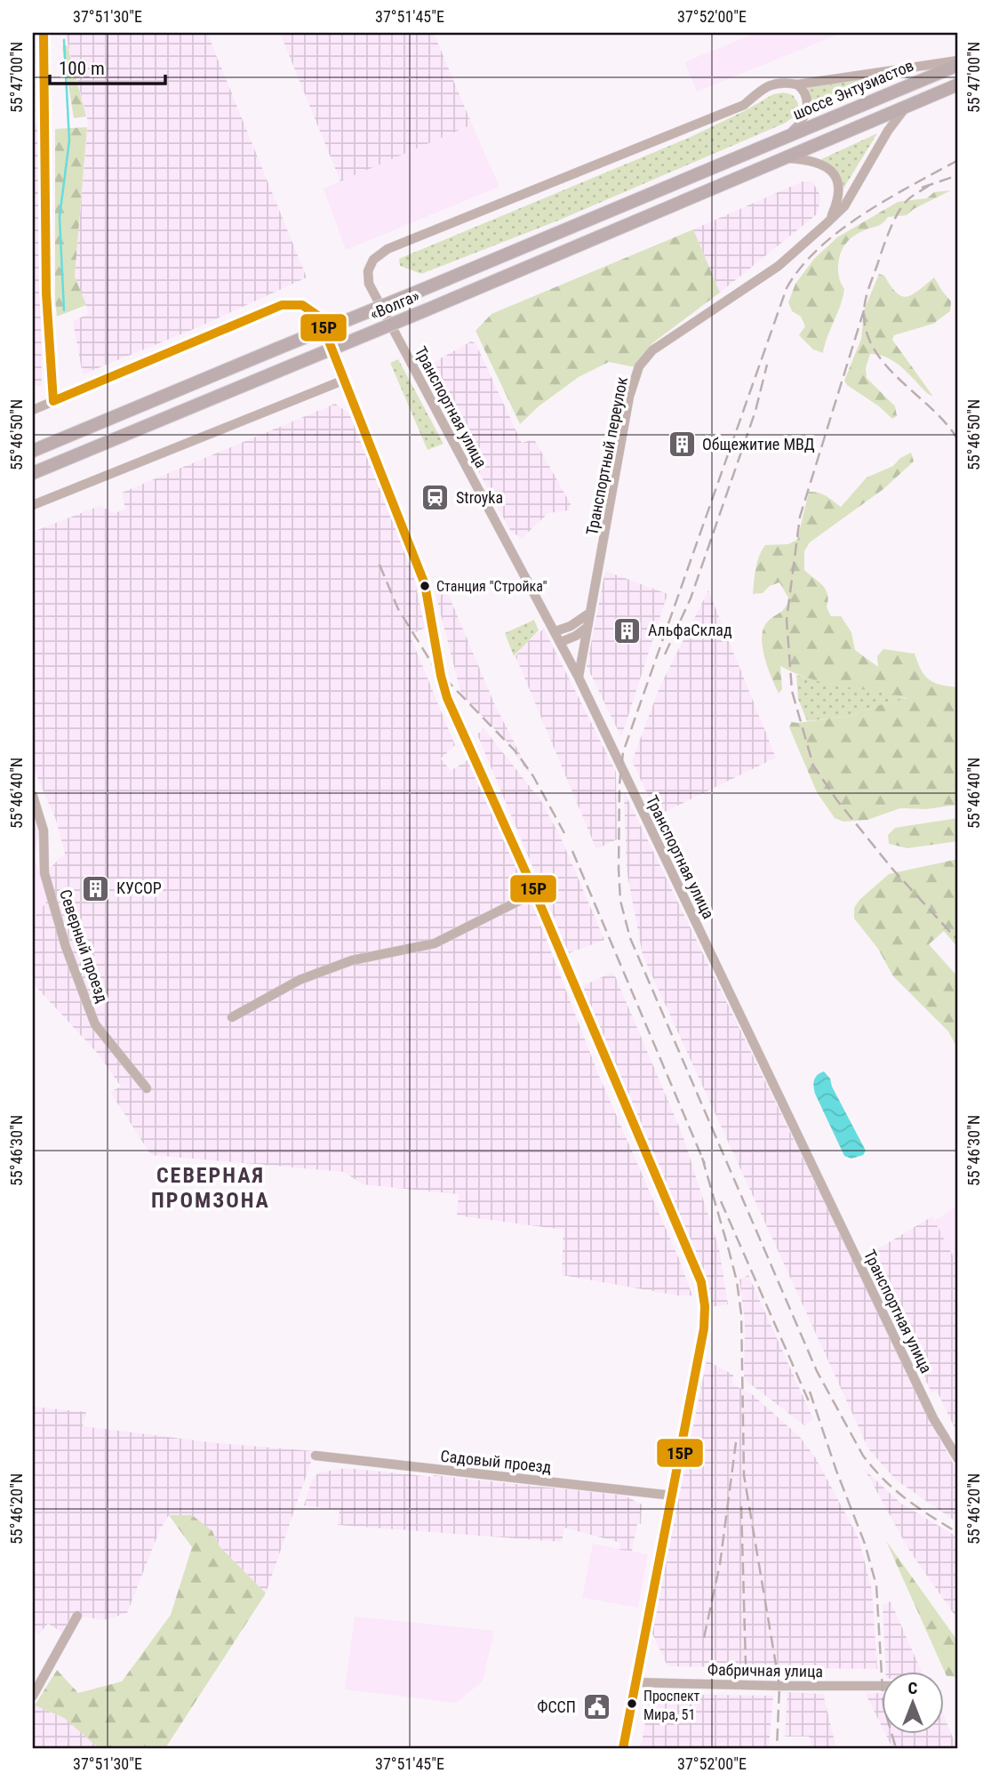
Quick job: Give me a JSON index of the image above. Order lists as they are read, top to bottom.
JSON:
{
  "streets": {
    "highway": ["шоссе Энтузиастов", "«Волга»"],
    "street": [
      "Транспортная улица",
      "Транспортный переулок",
      "Северный проезд",
      "Садовый проезд",
      "Фабричная улица"
    ]
  },
  "crossings": [
    ["шоссе Энтузиастов", "«Волга»"],
    ["Транспортная улица", "Транспортный переулок"]
  ],
  "districts": ["СЕВЕРНАЯ ПРОМЗОНА"],
  "places": {
    "building": ["Общежитие МВД", "АльфаСклад", "КУСОР"],
    "station": ["Stroyka"],
    "other": ["Станция \"Стройка\"", "Проспект Мира, 51"],
    "public building": ["ФССП"]
  },
  "lines": ["transit line 15Р"],
  "scale_bar": "100 m",
  "north": "top",
  "coordinates": [
    "37°51'30\"E",
    "37°51'45\"E",
    "37°52'00\"E",
    "55°47'00\"N",
    "55°46'50\"N",
    "55°46'40\"N",
    "55°46'30\"N",
    "55°46'20\"N"
  ]
}
